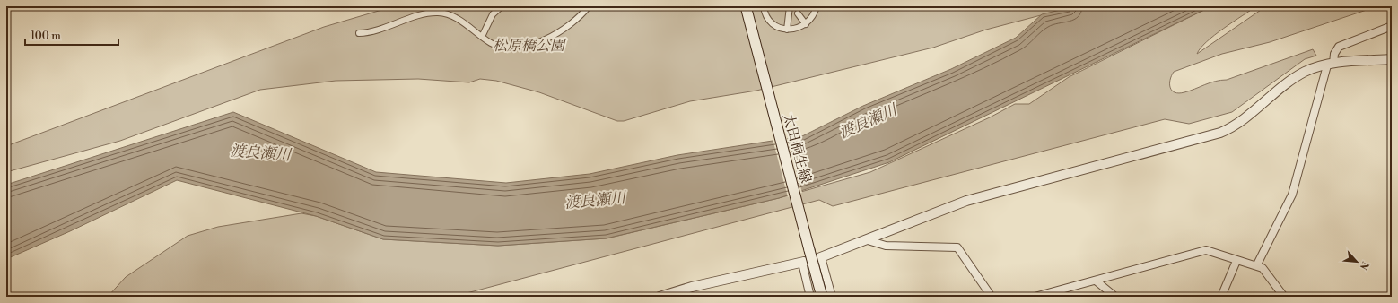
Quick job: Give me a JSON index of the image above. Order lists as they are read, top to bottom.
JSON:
{
  "streets": {
    "main road": ["太田桐生線"]
  },
  "water": ["渡良瀬川"],
  "parks": ["松原橋公園"],
  "scale_bar": "100 m",
  "north": "bottom right"
}
